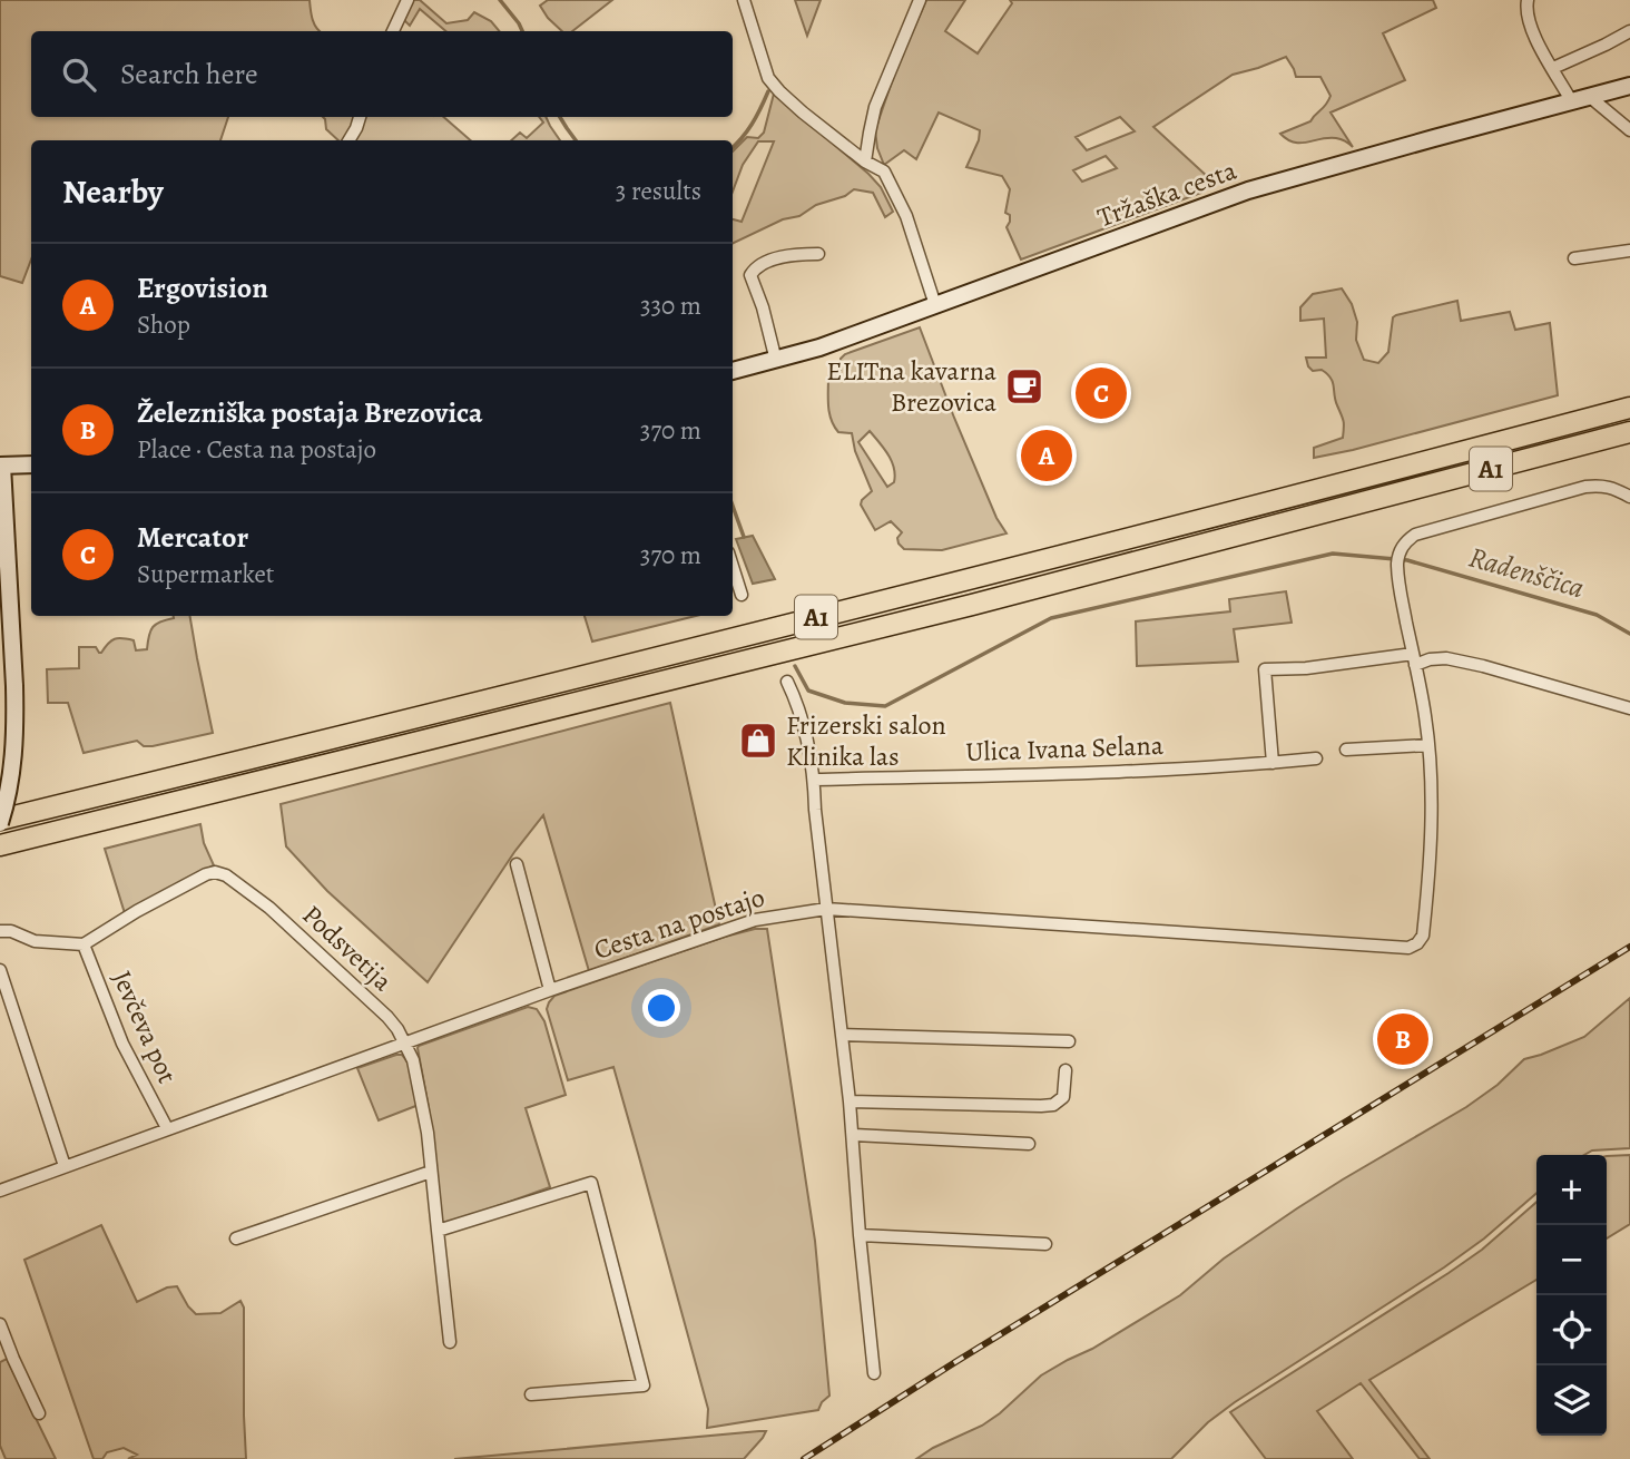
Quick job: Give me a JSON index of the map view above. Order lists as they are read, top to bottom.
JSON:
{
  "streets": {
    "highway": ["A1"],
    "main road": ["Tržaška cesta"],
    "street": [
      "Ulica Ivana Selana",
      "Cesta na postajo",
      "Podsvetija",
      "Jevčeva pot"
    ]
  },
  "crossings": [
    ["Cesta na postajo", "Podsvetija"],
    ["Cesta na postajo", "Jevčeva pot"],
    ["Podsvetija", "Jevčeva pot"]
  ],
  "water": ["Radenščica"],
  "places": {
    "cafe": ["ELITna kavarna Brezovica"],
    "shop": ["Frizerski salon Klinika las"]
  },
  "page": {
    "search": "Search here",
    "heading": ["Nearby", "3 results"],
    "list": [
      {
        "mark": "A",
        "name": "Ergovision",
        "note": "Shop",
        "value": "330 m"
      },
      {
        "mark": "B",
        "name": "Železniška postaja Brezovica",
        "note": "Place · Cesta na postajo",
        "value": "370 m"
      },
      {
        "mark": "C",
        "name": "Mercator",
        "note": "Supermarket",
        "value": "370 m"
      }
    ],
    "pins": ["C", "A", "B"],
    "map_buttons": ["+", "−"]
  }
}
